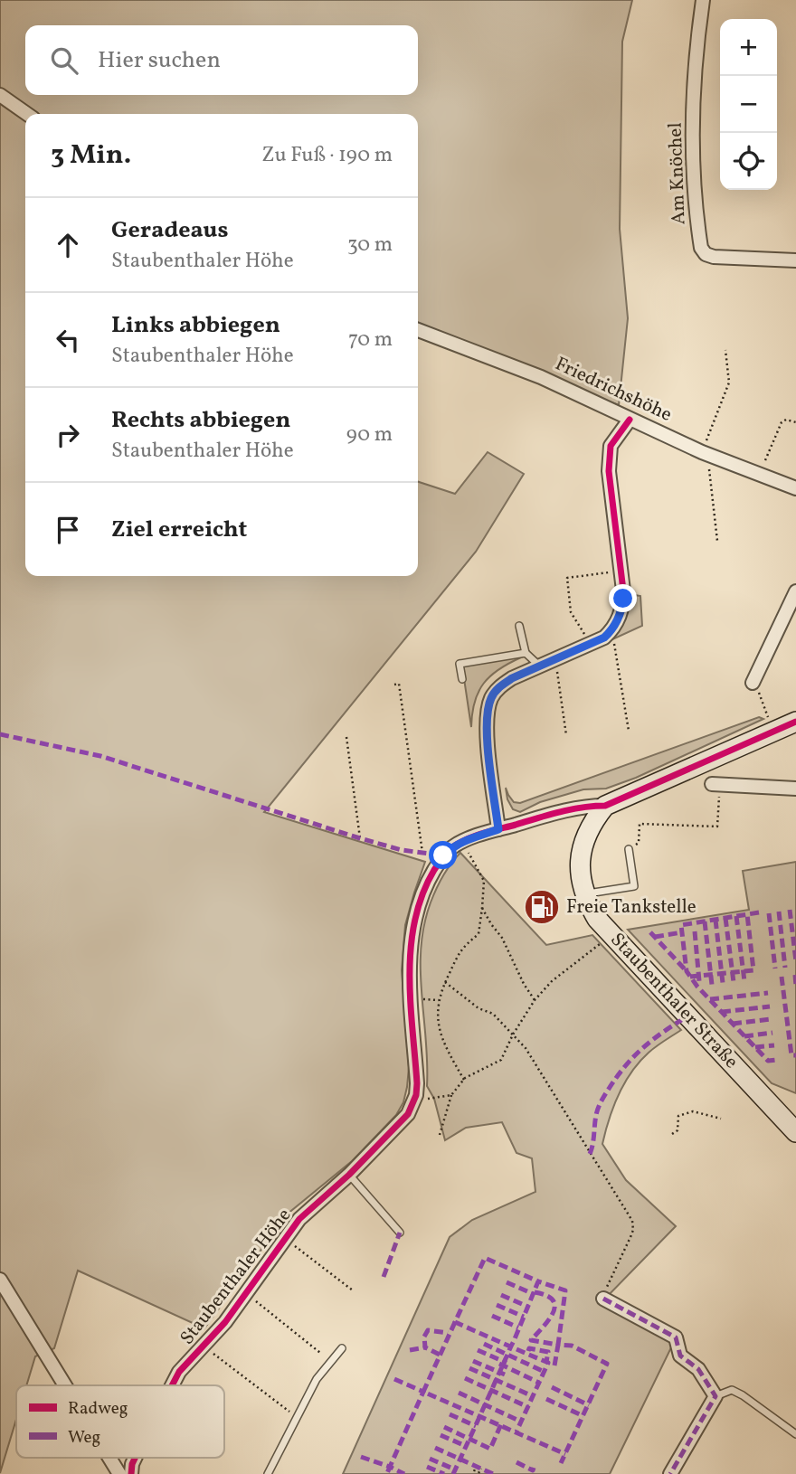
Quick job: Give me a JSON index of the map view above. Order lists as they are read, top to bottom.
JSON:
{
  "streets": {
    "main road": ["Staubenthaler Straße"],
    "street": ["Am Knöchel", "Friedrichshöhe", "Staubenthaler Höhe"]
  },
  "places": {
    "fuel station": ["Freie Tankstelle"]
  },
  "legend": ["Radweg", "Weg"],
  "page": {
    "map_buttons": ["+", "−"],
    "search": "Hier suchen",
    "heading": ["3 Min.", "Zu Fuß · 190 m"],
    "list": [
      ["Geradeaus", "Staubenthaler Höhe", "30 m"],
      ["Links abbiegen", "Staubenthaler Höhe", "70 m"],
      ["Rechts abbiegen", "Staubenthaler Höhe", "90 m"],
      "Ziel erreicht"
    ]
  }
}
